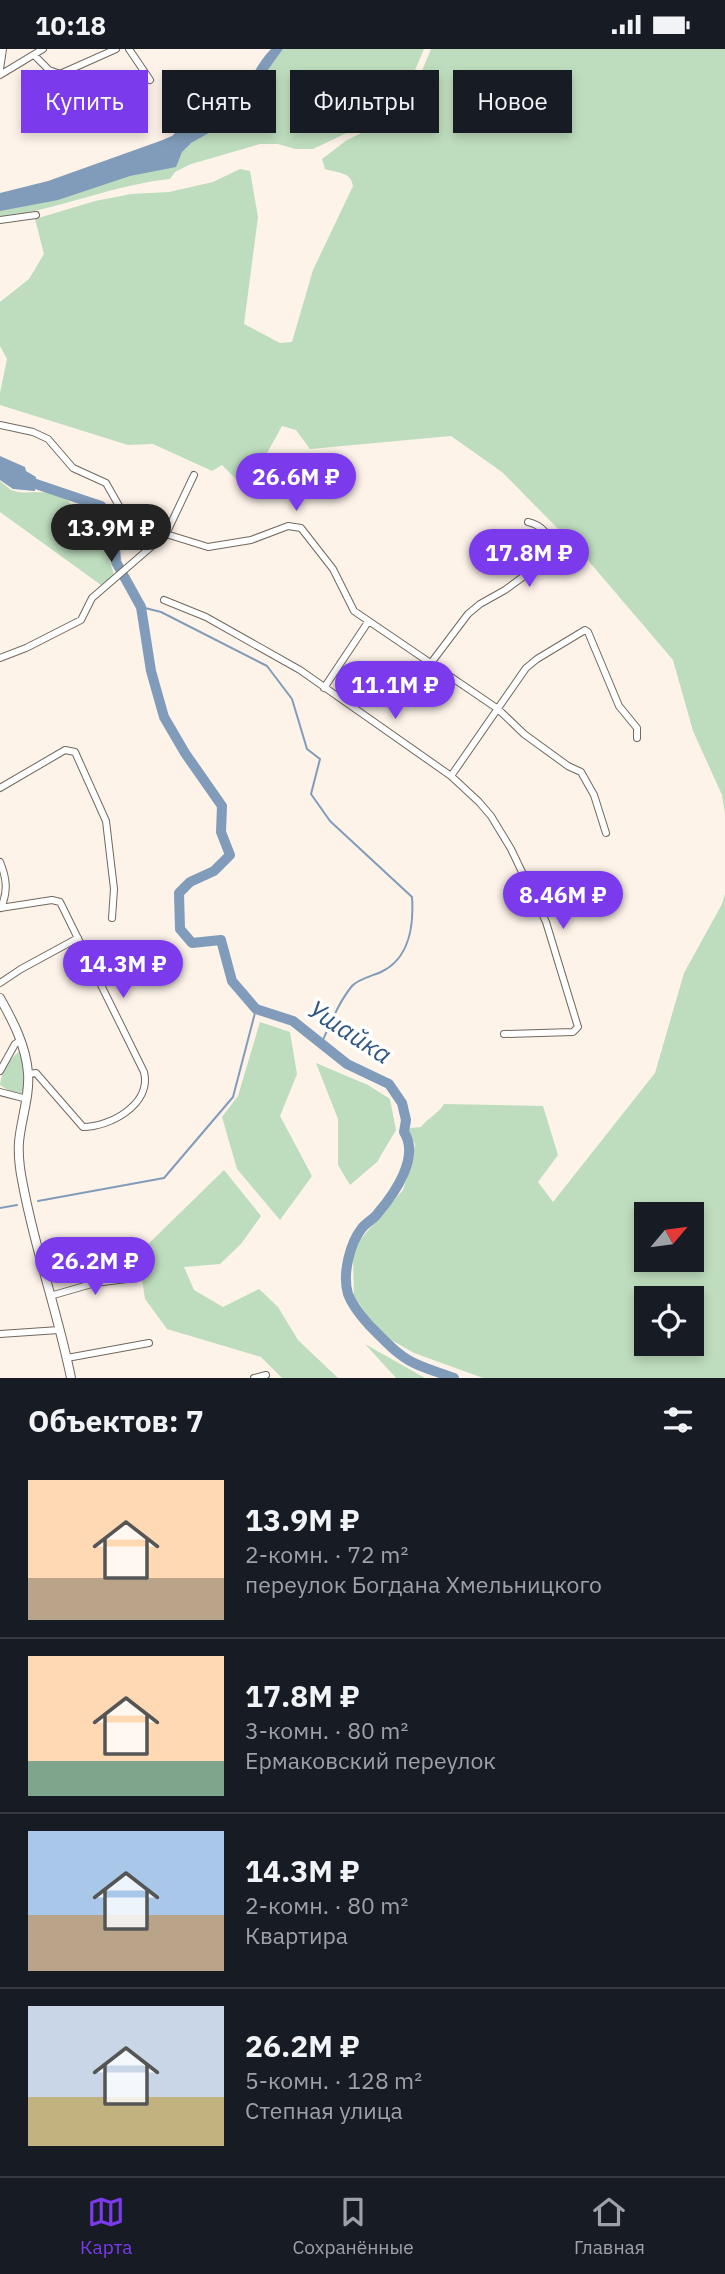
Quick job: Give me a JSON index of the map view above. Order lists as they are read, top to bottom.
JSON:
{
  "water": ["Ушайка"],
  "north": "top right",
  "page": {
    "status": "10:18",
    "chip": [
      "Купить",
      "Снять",
      "Фильтры",
      "Новое"
    ],
    "price": [
      "26.6M ₽",
      "13.9M ₽",
      "17.8M ₽",
      "11.1M ₽",
      "8.46M ₽",
      "14.3M ₽",
      "26.2M ₽"
    ],
    "heading": "Объектов: 7",
    "list": [
      {
        "name": "13.9M ₽",
        "note": "2-комн. · 72 m² · переулок Богдана Хмельницкого"
      },
      {
        "name": "17.8M ₽",
        "note": "3-комн. · 80 m² · Ермаковский переулок"
      },
      {
        "name": "14.3M ₽",
        "note": "2-комн. · 80 m² · Квартира"
      },
      {
        "name": "26.2M ₽",
        "note": "5-комн. · 128 m² · Степная улица"
      }
    ],
    "tabs": ["Карта", "Сохранённые", "Главная"]
  }
}
